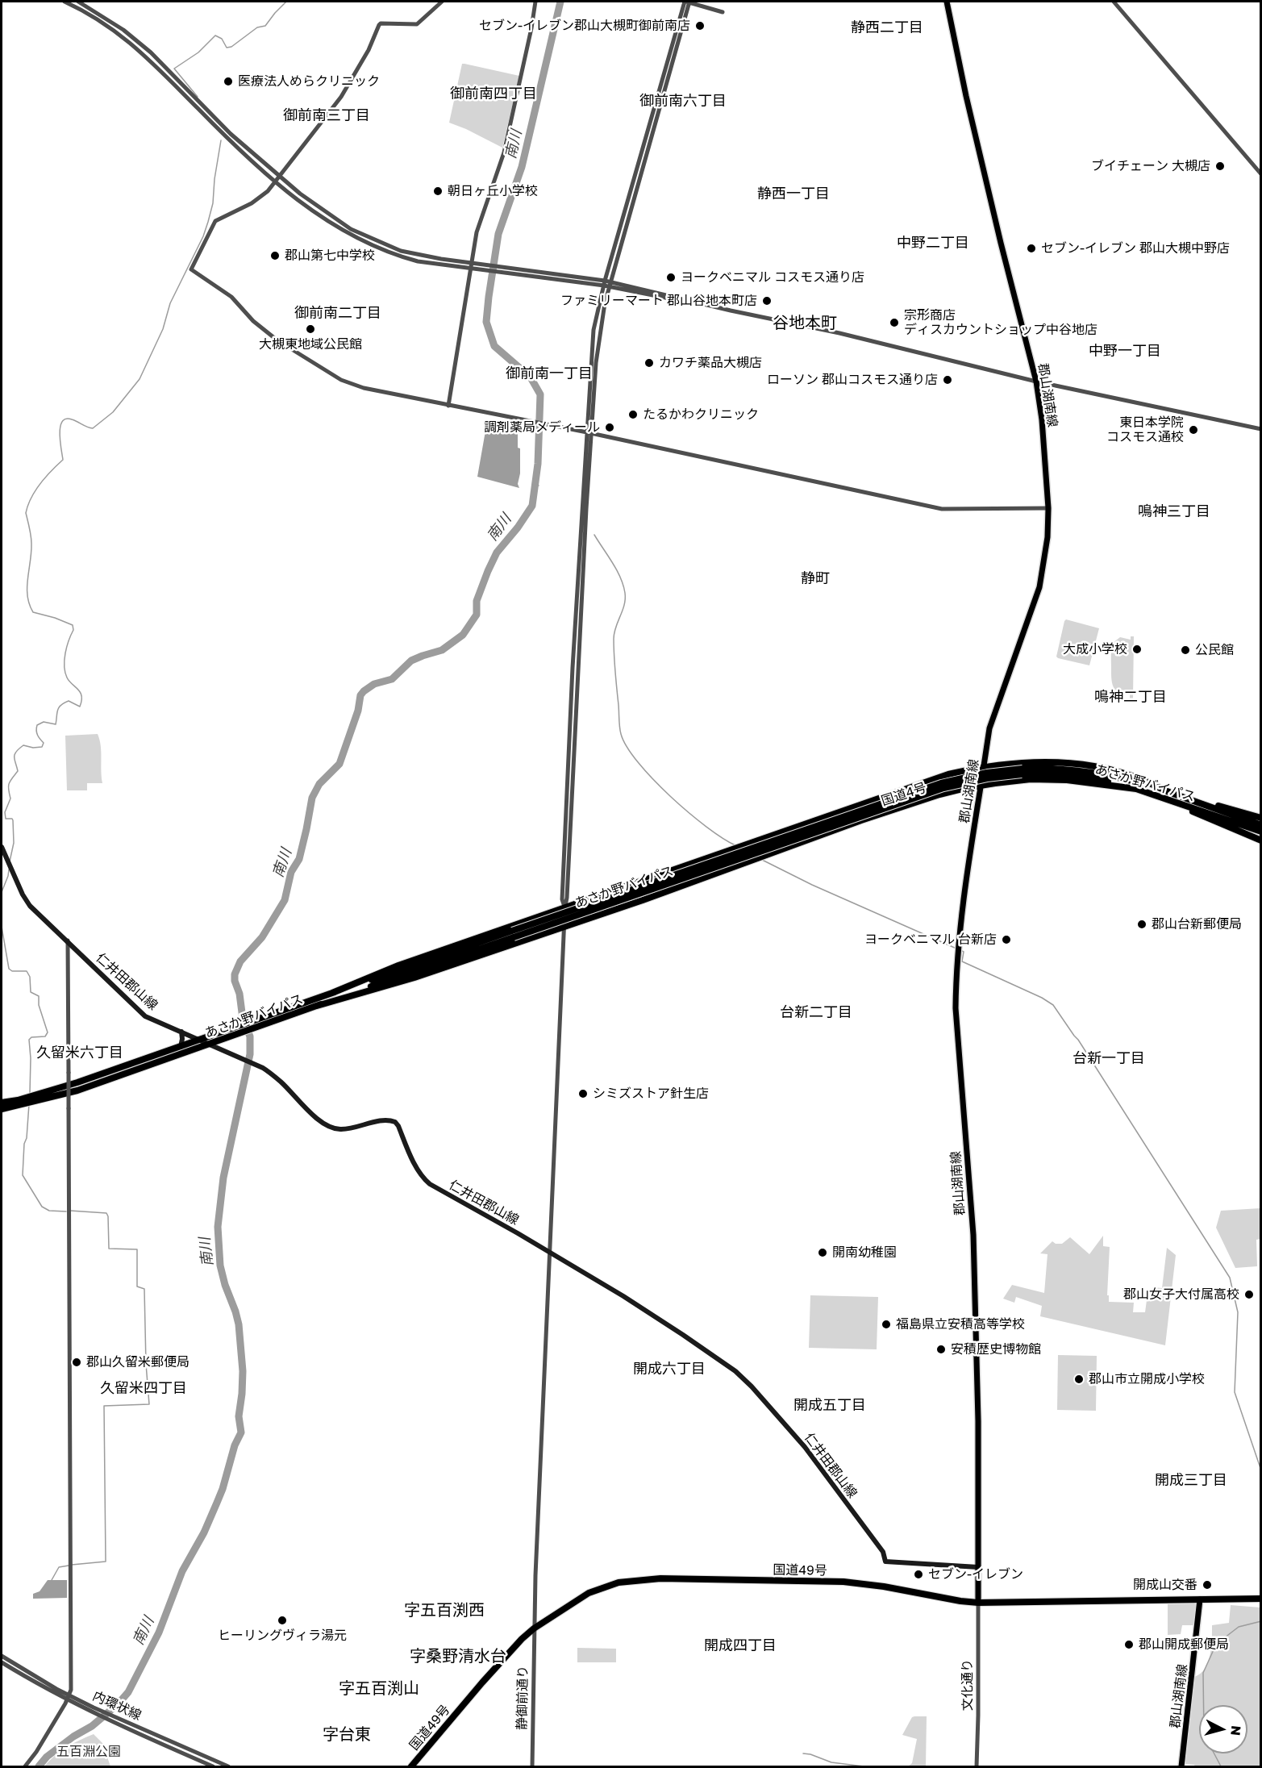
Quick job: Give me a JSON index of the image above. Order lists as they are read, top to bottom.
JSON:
{
  "streets": {
    "highway": ["あさか野バイパス", "国道4号", "国道49号"],
    "main road": ["郡山湖南線", "仁井田郡山線"],
    "street": ["文化通り", "静御前通り", "内環状線"]
  },
  "crossings": [
    ["郡山湖南線", "国道4号"],
    ["郡山湖南線", "仁井田郡山線"],
    ["郡山湖南線", "国道49号"],
    ["郡山湖南線", "文化通り"],
    ["あさか野バイパス", "国道4号"],
    ["あさか野バイパス", "仁井田郡山線"],
    ["国道4号", "静御前通り"],
    ["仁井田郡山線", "静御前通り"],
    ["国道49号", "文化通り"],
    ["国道49号", "静御前通り"]
  ],
  "districts": [
    "静西二丁目",
    "御前南四丁目",
    "御前南六丁目",
    "御前南三丁目",
    "静西一丁目",
    "中野二丁目",
    "御前南二丁目",
    "谷地本町",
    "中野一丁目",
    "御前南一丁目",
    "鳴神三丁目",
    "静町",
    "鳴神二丁目",
    "台新二丁目",
    "久留米六丁目",
    "台新一丁目",
    "開成六丁目",
    "久留米四丁目",
    "開成五丁目",
    "開成三丁目",
    "字五百渕西",
    "開成四丁目",
    "字桑野清水台",
    "字五百渕山",
    "字台東"
  ],
  "water": ["南川"],
  "parks": ["五百淵公園"],
  "places": [
    "セブン-イレブン郡山大槻町御前南店",
    "医療法人めらクリニック",
    "ブイチェーン 大槻店",
    "朝日ヶ丘小学校",
    "セブン-イレブン 郡山大槻中野店",
    "郡山第七中学校",
    "ヨークベニマル コスモス通り店",
    "ファミリーマート 郡山谷地本町店",
    "宗形商店 ディスカウントショップ中谷地店",
    "大槻東地域公民館",
    "カワチ薬品大槻店",
    "ローソン 郡山コスモス通り店",
    "たるかわクリニック",
    "調剤薬局メディール",
    "東日本学院 コスモス通校",
    "大成小学校",
    "公民館",
    "郡山台新郵便局",
    "ヨークベニマル 台新店",
    "シミズストア針生店",
    "開南幼稚園",
    "郡山女子大付属高校",
    "福島県立安積高等学校",
    "安積歴史博物館",
    "郡山久留米郵便局",
    "郡山市立開成小学校",
    "セブン-イレブン",
    "開成山交番",
    "ヒーリングヴィラ湯元",
    "郡山開成郵便局"
  ],
  "north": "right"
}
